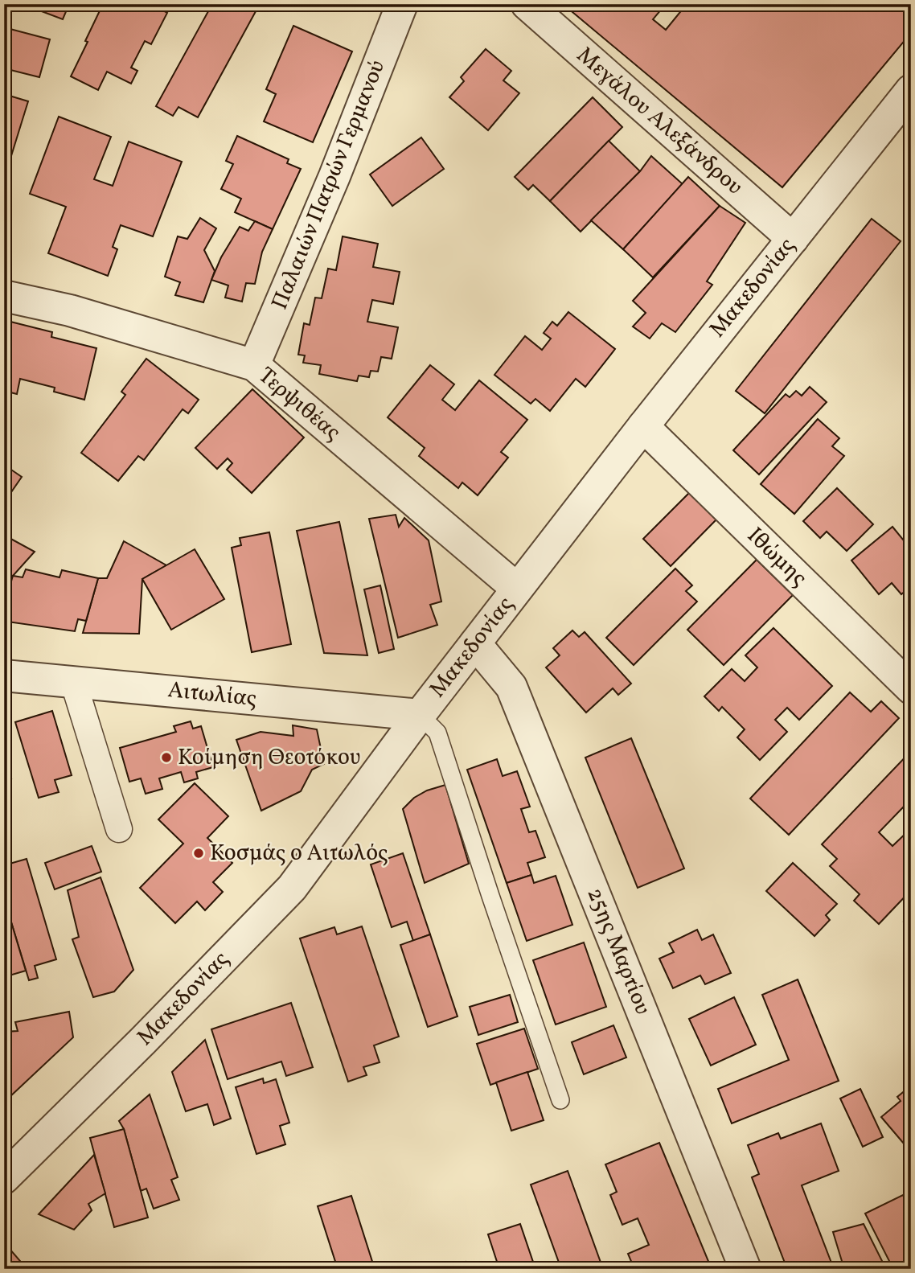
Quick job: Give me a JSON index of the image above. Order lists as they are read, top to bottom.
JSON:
{
  "streets": {
    "street": [
      "Μεγάλου Αλεξάνδρου",
      "Παλαιών Πατρών Γερμανού",
      "Μακεδονίας",
      "Τερψιθέας",
      "Ιθώμης",
      "Αιτωλίας",
      "25ης Μαρτίου"
    ]
  },
  "crossings": [
    ["Μεγάλου Αλεξάνδρου", "Μακεδονίας"],
    ["Παλαιών Πατρών Γερμανού", "Τερψιθέας"],
    ["Μακεδονίας", "Τερψιθέας"],
    ["Μακεδονίας", "Ιθώμης"],
    ["Μακεδονίας", "Αιτωλίας"],
    ["Μακεδονίας", "25ης Μαρτίου"]
  ],
  "places": ["Κοίμηση Θεοτόκου", "Κοσμάς ο Αιτωλός"]
}
